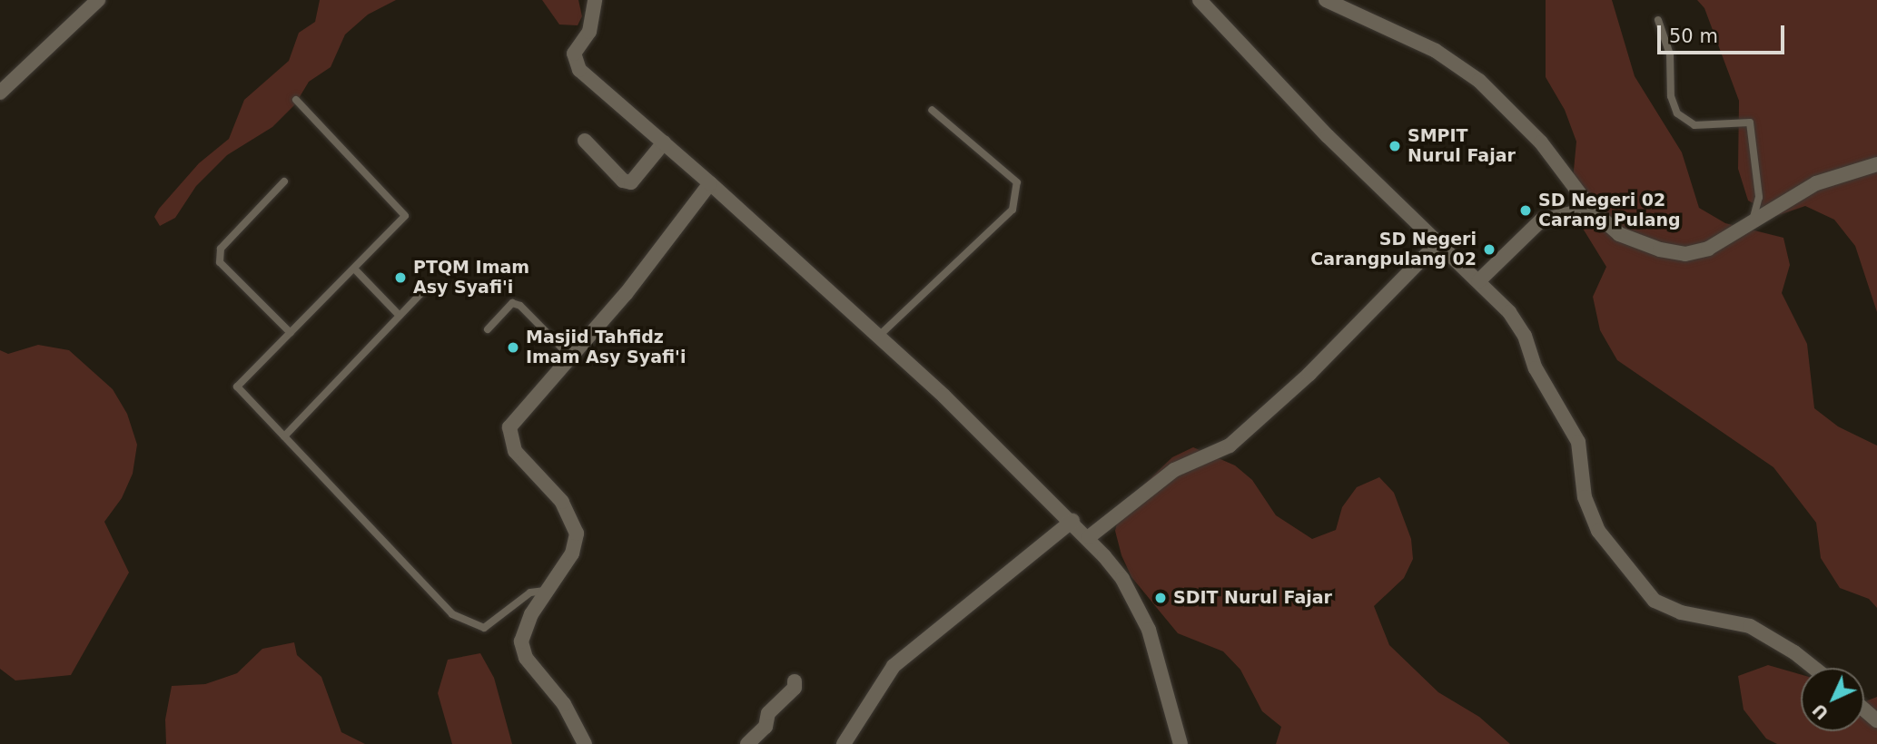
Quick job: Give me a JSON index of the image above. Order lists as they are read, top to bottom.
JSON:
{
  "places": [
    "SMPIT Nurul Fajar",
    "SD Negeri 02 Carang Pulang",
    "SD Negeri Carangpulang 02",
    "PTQM Imam Asy Syafi'i",
    "Masjid Tahfidz Imam Asy Syafi'i",
    "SDIT Nurul Fajar"
  ],
  "scale_bar": "50 m",
  "north": "bottom left"
}
